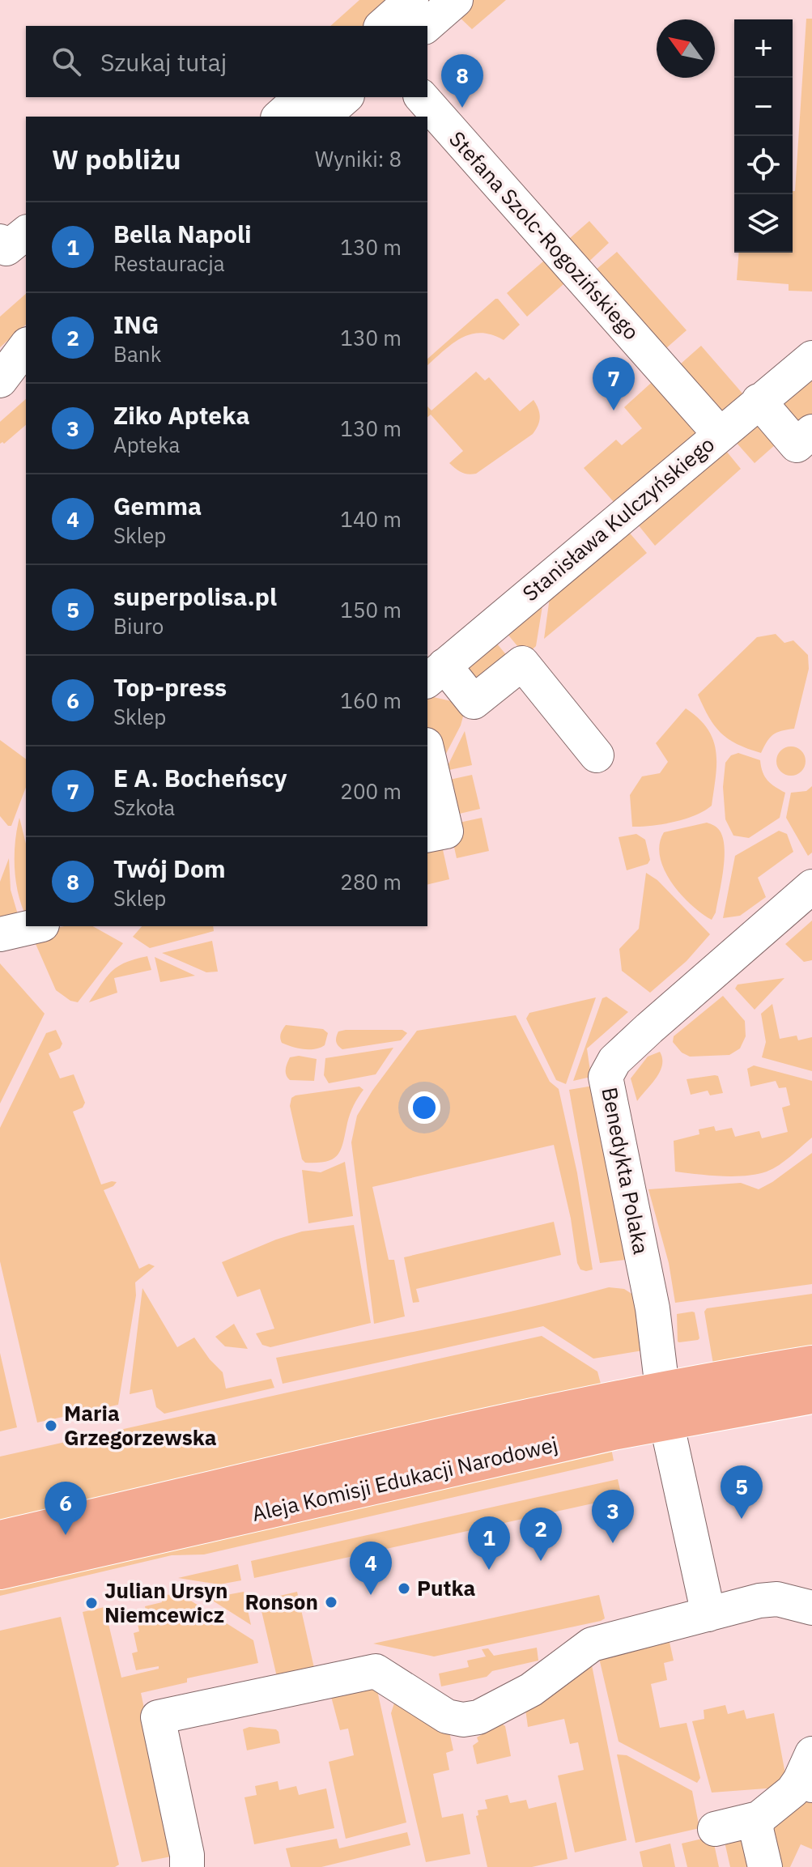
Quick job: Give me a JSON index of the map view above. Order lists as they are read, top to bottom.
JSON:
{
  "streets": {
    "main road": ["Aleja Komisji Edukacji Narodowej"],
    "street": ["Stefana Szolc-Rogozińskiego", "Stanisława Kulczyńskiego", "Benedykta Polaka"]
  },
  "crossings": [
    ["Stefana Szolc-Rogozińskiego", "Stanisława Kulczyńskiego"],
    ["Benedykta Polaka", "Aleja Komisji Edukacji Narodowej"]
  ],
  "places": [
    "Maria Grzegorzewska",
    "Putka",
    "Ronson",
    "Julian Ursyn Niemcewicz"
  ],
  "north": "top left",
  "page": {
    "map_buttons": ["+", "−"],
    "search": "Szukaj tutaj",
    "pins": [
      "8",
      "7",
      "5",
      "6",
      "3",
      "2",
      "1",
      "4"
    ],
    "heading": ["W pobliżu", "Wyniki: 8"],
    "list": [
      {
        "mark": "1",
        "name": "Bella Napoli",
        "note": "Restauracja",
        "value": "130 m"
      },
      {
        "mark": "2",
        "name": "ING",
        "note": "Bank",
        "value": "130 m"
      },
      {
        "mark": "3",
        "name": "Ziko Apteka",
        "note": "Apteka",
        "value": "130 m"
      },
      {
        "mark": "4",
        "name": "Gemma",
        "note": "Sklep",
        "value": "140 m"
      },
      {
        "mark": "5",
        "name": "superpolisa.pl",
        "note": "Biuro",
        "value": "150 m"
      },
      {
        "mark": "6",
        "name": "Top-press",
        "note": "Sklep",
        "value": "160 m"
      },
      {
        "mark": "7",
        "name": "E A. Bocheńscy",
        "note": "Szkoła",
        "value": "200 m"
      },
      {
        "mark": "8",
        "name": "Twój Dom",
        "note": "Sklep",
        "value": "280 m"
      }
    ]
  }
}
